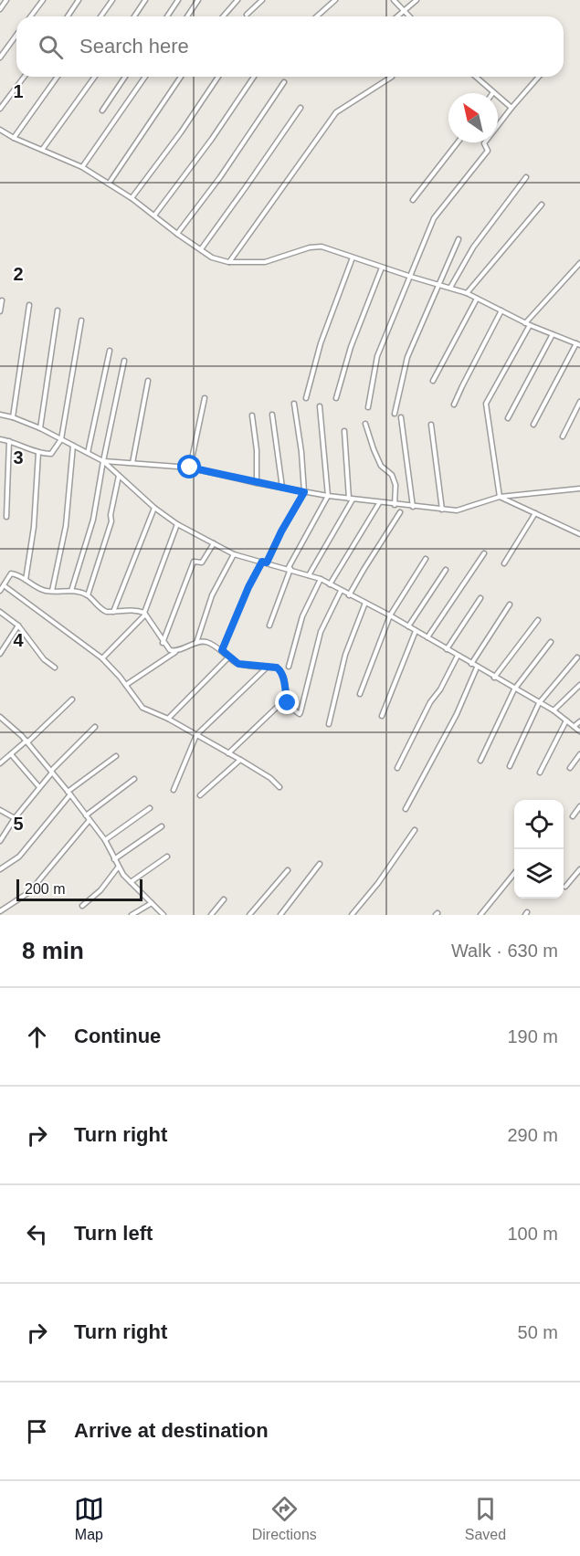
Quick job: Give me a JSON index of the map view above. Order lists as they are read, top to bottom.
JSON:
{
  "scale_bar": "200 m",
  "north": "top left",
  "page": {
    "search": "Search here",
    "scale": "200 m",
    "heading": ["8 min", "Walk · 630 m"],
    "list": [
      ["Continue", "190 m"],
      ["Turn right", "290 m"],
      ["Turn left", "100 m"],
      ["Turn right", "50 m"],
      "Arrive at destination"
    ],
    "nav": ["Map", "Directions", "Saved"]
  },
  "grid": {
    "rows": [
      "1",
      "2",
      "3",
      "4",
      "5"
    ]
  }
}
